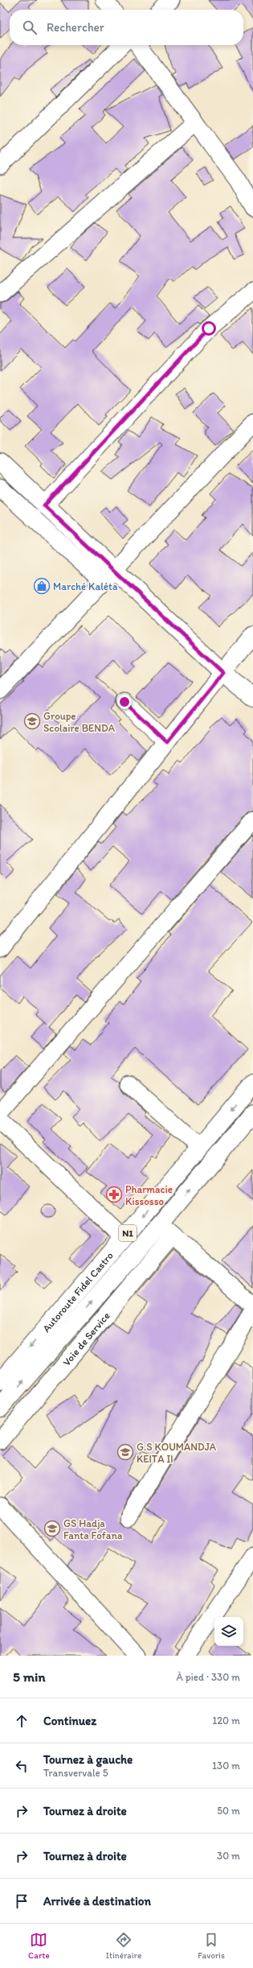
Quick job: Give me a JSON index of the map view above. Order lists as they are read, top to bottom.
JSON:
{
  "streets": {
    "main road": ["N1", "Autoroute Fidel Castro"],
    "street": ["Voie de Service"]
  },
  "places": {
    "shop": ["Marché Kaléta"],
    "school or university": ["Groupe Scolaire BENDA", "G.S KOUMANDJA KEITA II", "GS Hadja Fanta Fofana"],
    "pharmacy": ["Pharmacie Kissosso"]
  },
  "page": {
    "search": "Rechercher",
    "heading": ["5 min", "À pied · 330 m"],
    "list": [
      ["Continuez", "120 m"],
      ["Tournez à gauche", "Transvervale 5", "130 m"],
      ["Tournez à droite", "50 m"],
      ["Tournez à droite", "30 m"],
      "Arrivée à destination"
    ],
    "nav": ["Carte", "Itinéraire", "Favoris"]
  }
}
